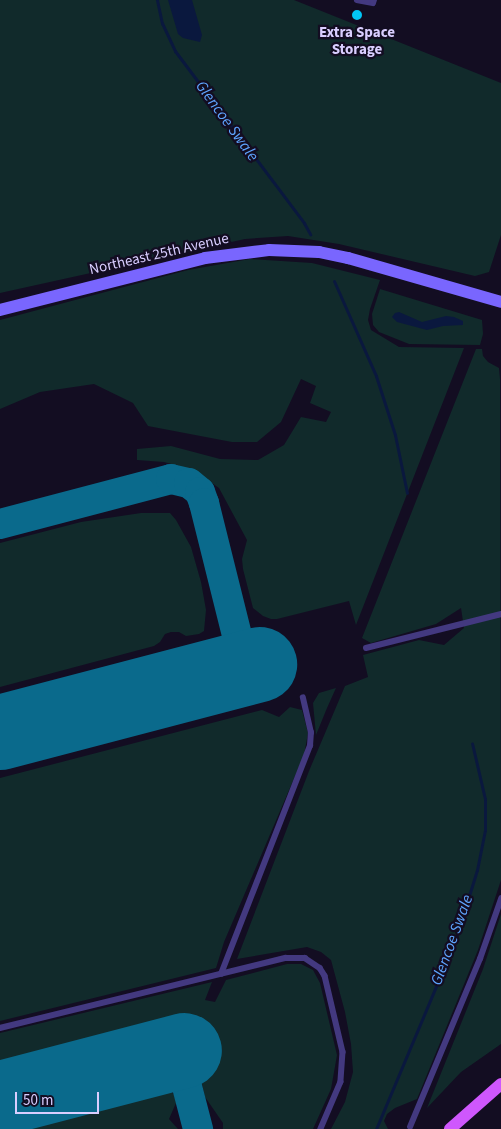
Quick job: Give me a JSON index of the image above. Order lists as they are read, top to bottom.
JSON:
{
  "streets": {
    "main road": ["Northeast 25th Avenue"]
  },
  "water": ["Glencoe Swale"],
  "places": ["Extra Space Storage"],
  "scale_bar": "50 m"
}
